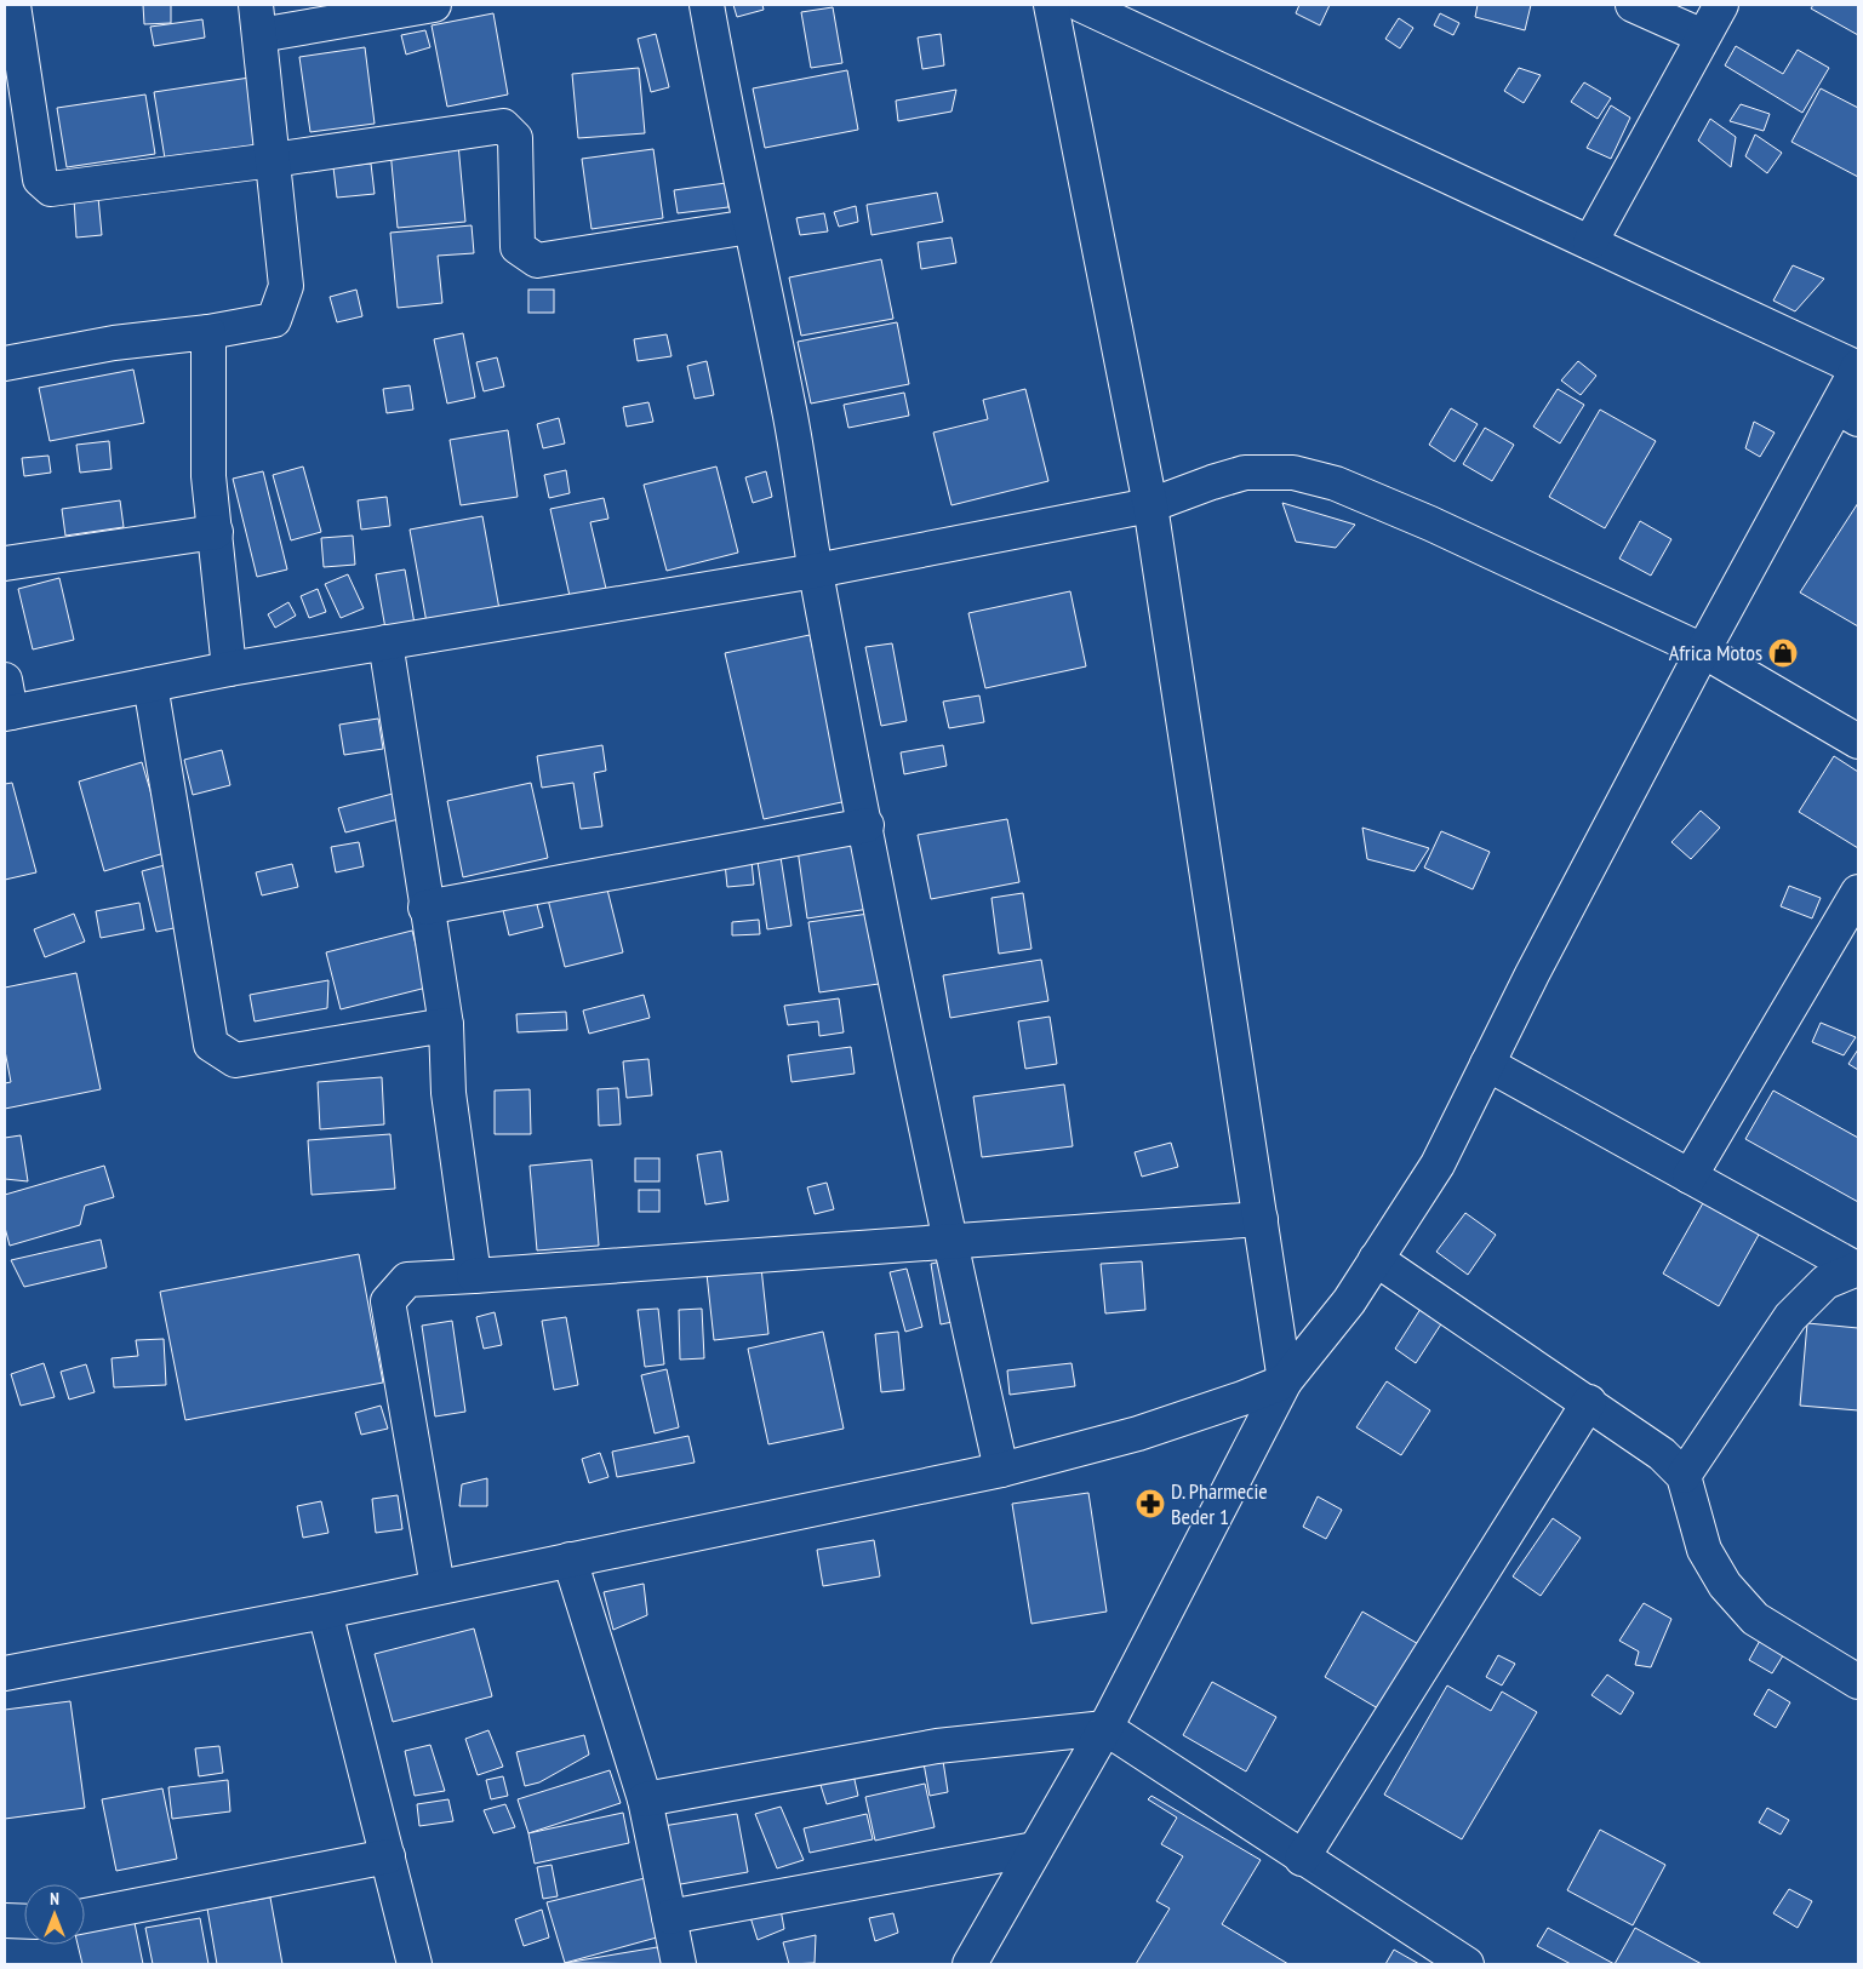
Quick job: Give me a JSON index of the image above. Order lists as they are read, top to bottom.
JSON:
{
  "places": {
    "shop": ["Africa Motos"],
    "pharmacy": ["D. Pharmecie Beder 1"]
  },
  "north": "top"
}
